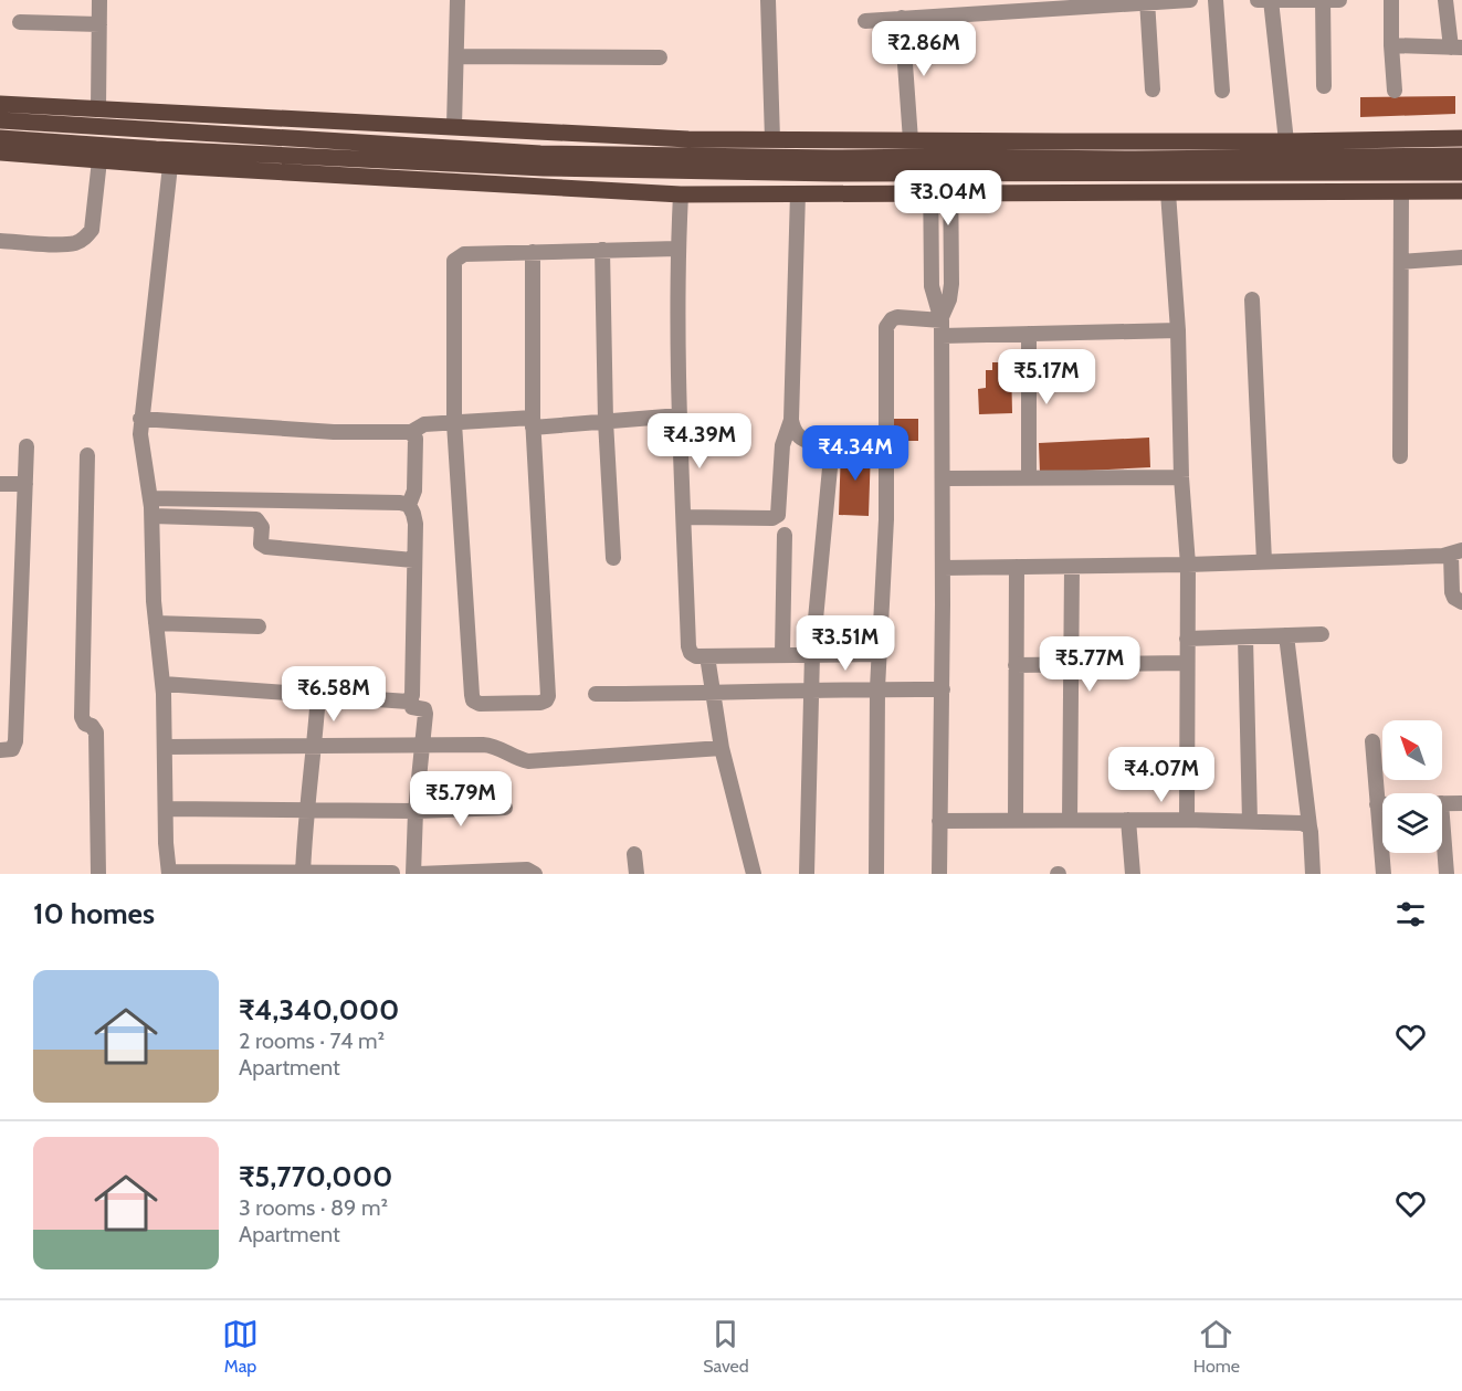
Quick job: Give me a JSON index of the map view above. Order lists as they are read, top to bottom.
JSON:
{
  "north": "top left",
  "page": {
    "price": [
      "₹2.86M",
      "₹3.04M",
      "₹5.17M",
      "₹4.39M",
      "₹4.34M",
      "₹3.51M",
      "₹5.77M",
      "₹6.58M",
      "₹4.07M",
      "₹5.79M"
    ],
    "heading": "10 homes",
    "list": [
      {
        "name": "₹4,340,000",
        "note": "2 rooms · 74 m² · Apartment"
      },
      {
        "name": "₹5,770,000",
        "note": "3 rooms · 89 m² · Apartment"
      }
    ],
    "tabs": ["Map", "Saved", "Home"]
  }
}
